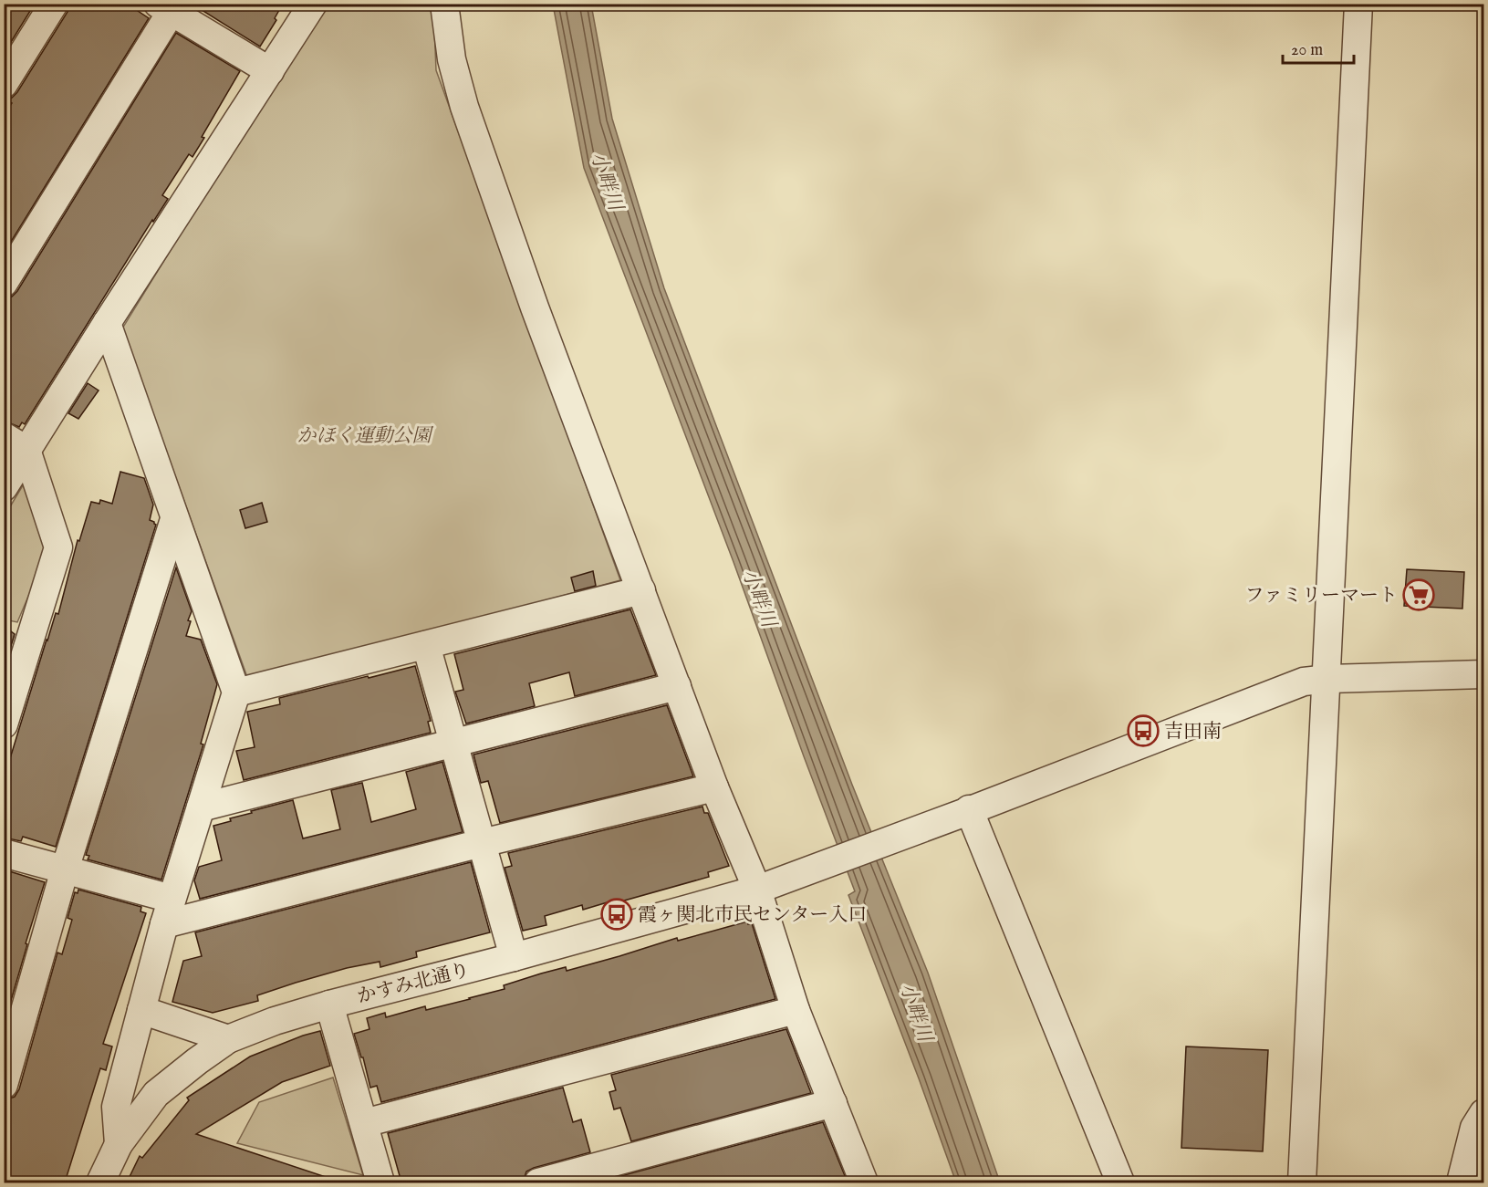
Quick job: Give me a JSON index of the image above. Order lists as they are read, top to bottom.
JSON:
{
  "streets": {
    "street": ["かすみ北通り"]
  },
  "water": ["小畔川"],
  "parks": ["かほく運動公園"],
  "places": {
    "supermarket": ["ファミリーマート"],
    "bus stop": ["吉田南", "霞ヶ関北市民センター入口"]
  },
  "scale_bar": "20 m"
}
